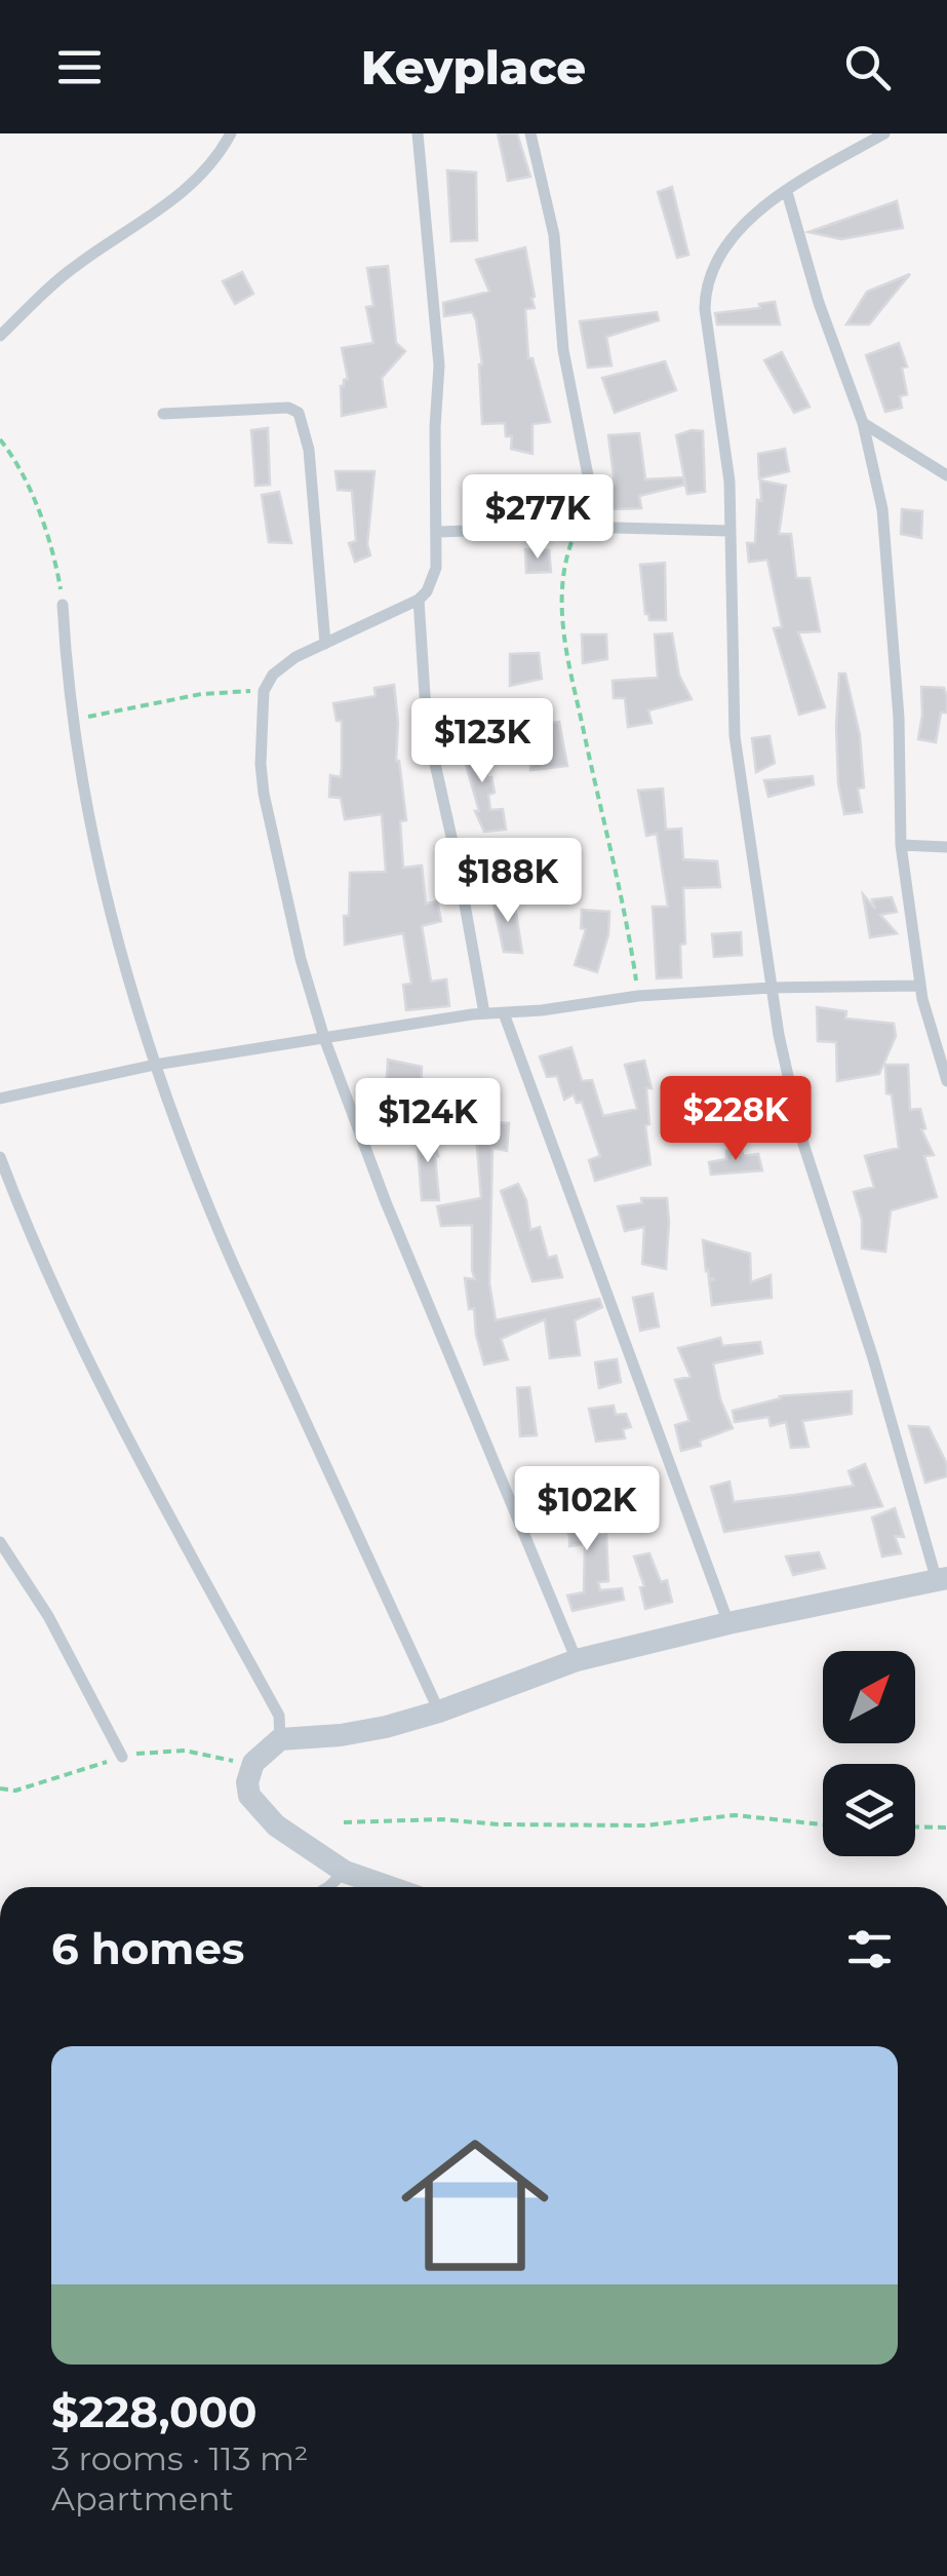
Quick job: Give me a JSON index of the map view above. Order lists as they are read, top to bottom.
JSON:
{
  "north": "top right",
  "page": {
    "header": "Keyplace",
    "price": [
      "$277K",
      "$123K",
      "$188K",
      "$228K",
      "$124K",
      "$102K"
    ],
    "heading": "6 homes",
    "list": [
      {
        "name": "$228,000",
        "note": "3 rooms · 113 m² · Apartment"
      }
    ]
  }
}
